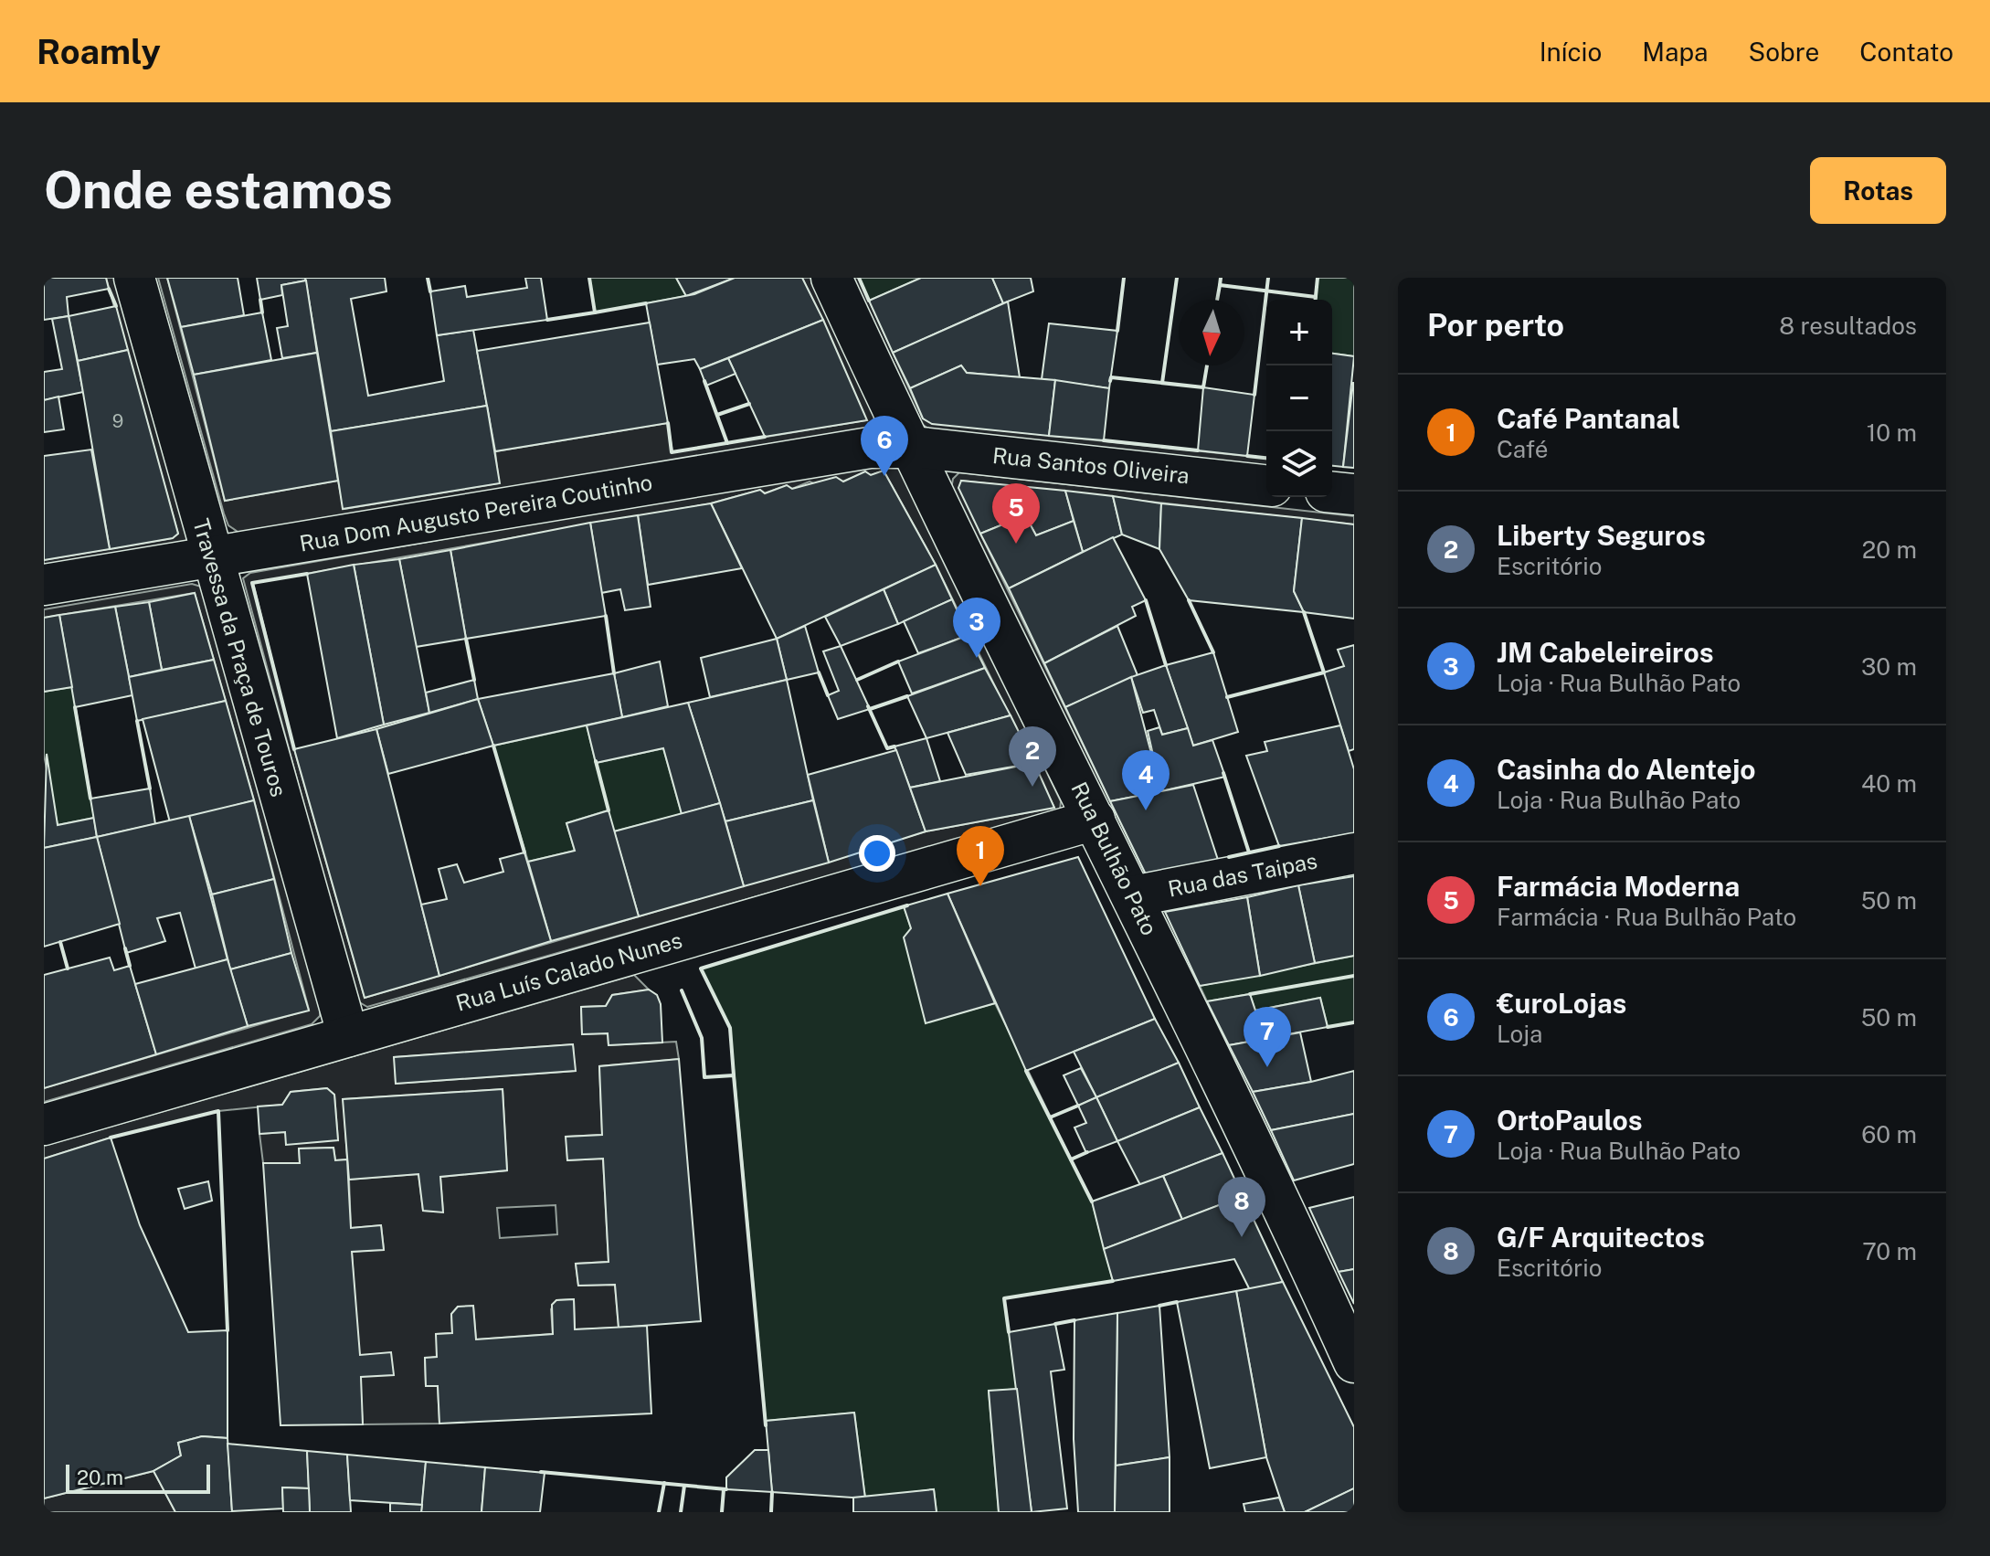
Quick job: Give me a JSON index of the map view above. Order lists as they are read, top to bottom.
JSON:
{
  "streets": {
    "street": [
      "Rua Santos Oliveira",
      "Rua Dom Augusto Pereira Coutinho",
      "Travessa da Praça de Touros",
      "Rua Bulhão Pato",
      "Rua das Taipas",
      "Rua Luís Calado Nunes"
    ]
  },
  "crossings": [
    ["Rua Santos Oliveira", "Rua Dom Augusto Pereira Coutinho"],
    ["Rua Santos Oliveira", "Rua Bulhão Pato"],
    ["Rua Dom Augusto Pereira Coutinho", "Travessa da Praça de Touros"],
    ["Rua Dom Augusto Pereira Coutinho", "Rua Bulhão Pato"],
    ["Travessa da Praça de Touros", "Rua Luís Calado Nunes"],
    ["Rua Bulhão Pato", "Rua das Taipas"],
    ["Rua Bulhão Pato", "Rua Luís Calado Nunes"]
  ],
  "house_numbers": ["9"],
  "scale_bar": "20 m",
  "north": "bottom",
  "page": {
    "header": "Roamly",
    "nav": [
      "Início",
      "Mapa",
      "Sobre",
      "Contato"
    ],
    "buttons": "Rotas",
    "title": "Onde estamos",
    "heading": ["Por perto", "8 resultados"],
    "map_buttons": ["+", "−"],
    "list": [
      {
        "mark": "1",
        "name": "Café Pantanal",
        "note": "Café",
        "value": "10 m"
      },
      {
        "mark": "2",
        "name": "Liberty Seguros",
        "note": "Escritório",
        "value": "20 m"
      },
      {
        "mark": "3",
        "name": "JM Cabeleireiros",
        "note": "Loja · Rua Bulhão Pato",
        "value": "30 m"
      },
      {
        "mark": "4",
        "name": "Casinha do Alentejo",
        "note": "Loja · Rua Bulhão Pato",
        "value": "40 m"
      },
      {
        "mark": "5",
        "name": "Farmácia Moderna",
        "note": "Farmácia · Rua Bulhão Pato",
        "value": "50 m"
      },
      {
        "mark": "6",
        "name": "€uroLojas",
        "note": "Loja",
        "value": "50 m"
      },
      {
        "mark": "7",
        "name": "OrtoPaulos",
        "note": "Loja · Rua Bulhão Pato",
        "value": "60 m"
      },
      {
        "mark": "8",
        "name": "G/F Arquitectos",
        "note": "Escritório",
        "value": "70 m"
      }
    ],
    "pins": [
      "6",
      "5",
      "3",
      "2",
      "4",
      "1",
      "7",
      "8"
    ],
    "scale": "20 m"
  }
}
